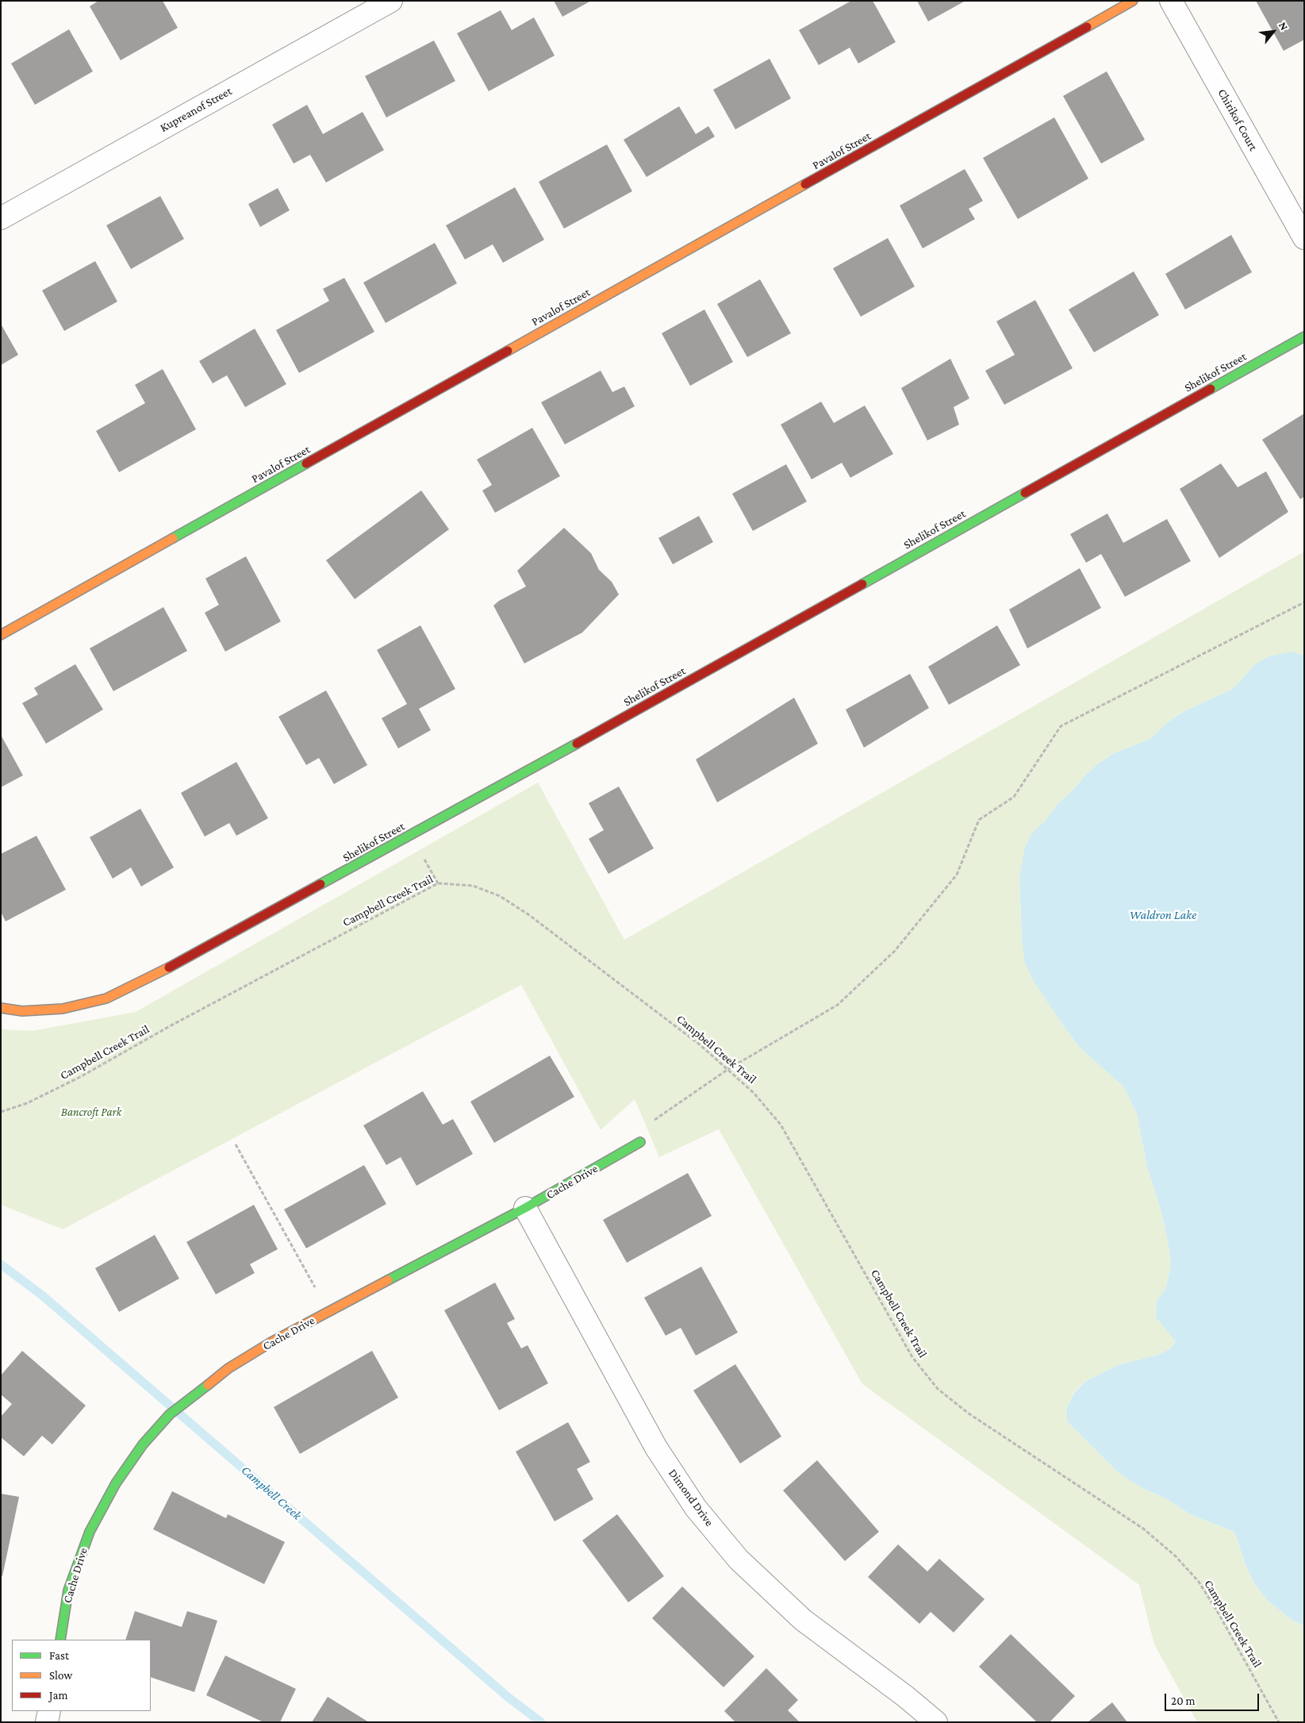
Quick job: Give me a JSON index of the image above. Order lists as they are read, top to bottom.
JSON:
{
  "streets": {
    "street": [
      "Kupreanof Street",
      "Chirikof Court",
      "Pavalof Street",
      "Shelikof Street",
      "Cache Drive",
      "Dimond Drive"
    ],
    "path": ["Campbell Creek Trail"]
  },
  "crossings": [
    ["Cache Drive", "Dimond Drive"]
  ],
  "water": ["Waldron Lake", "Campbell Creek"],
  "parks": ["Bancroft Park"],
  "legend": ["Fast", "Slow", "Jam"],
  "scale_bar": "20 m",
  "north": "top right"
}
